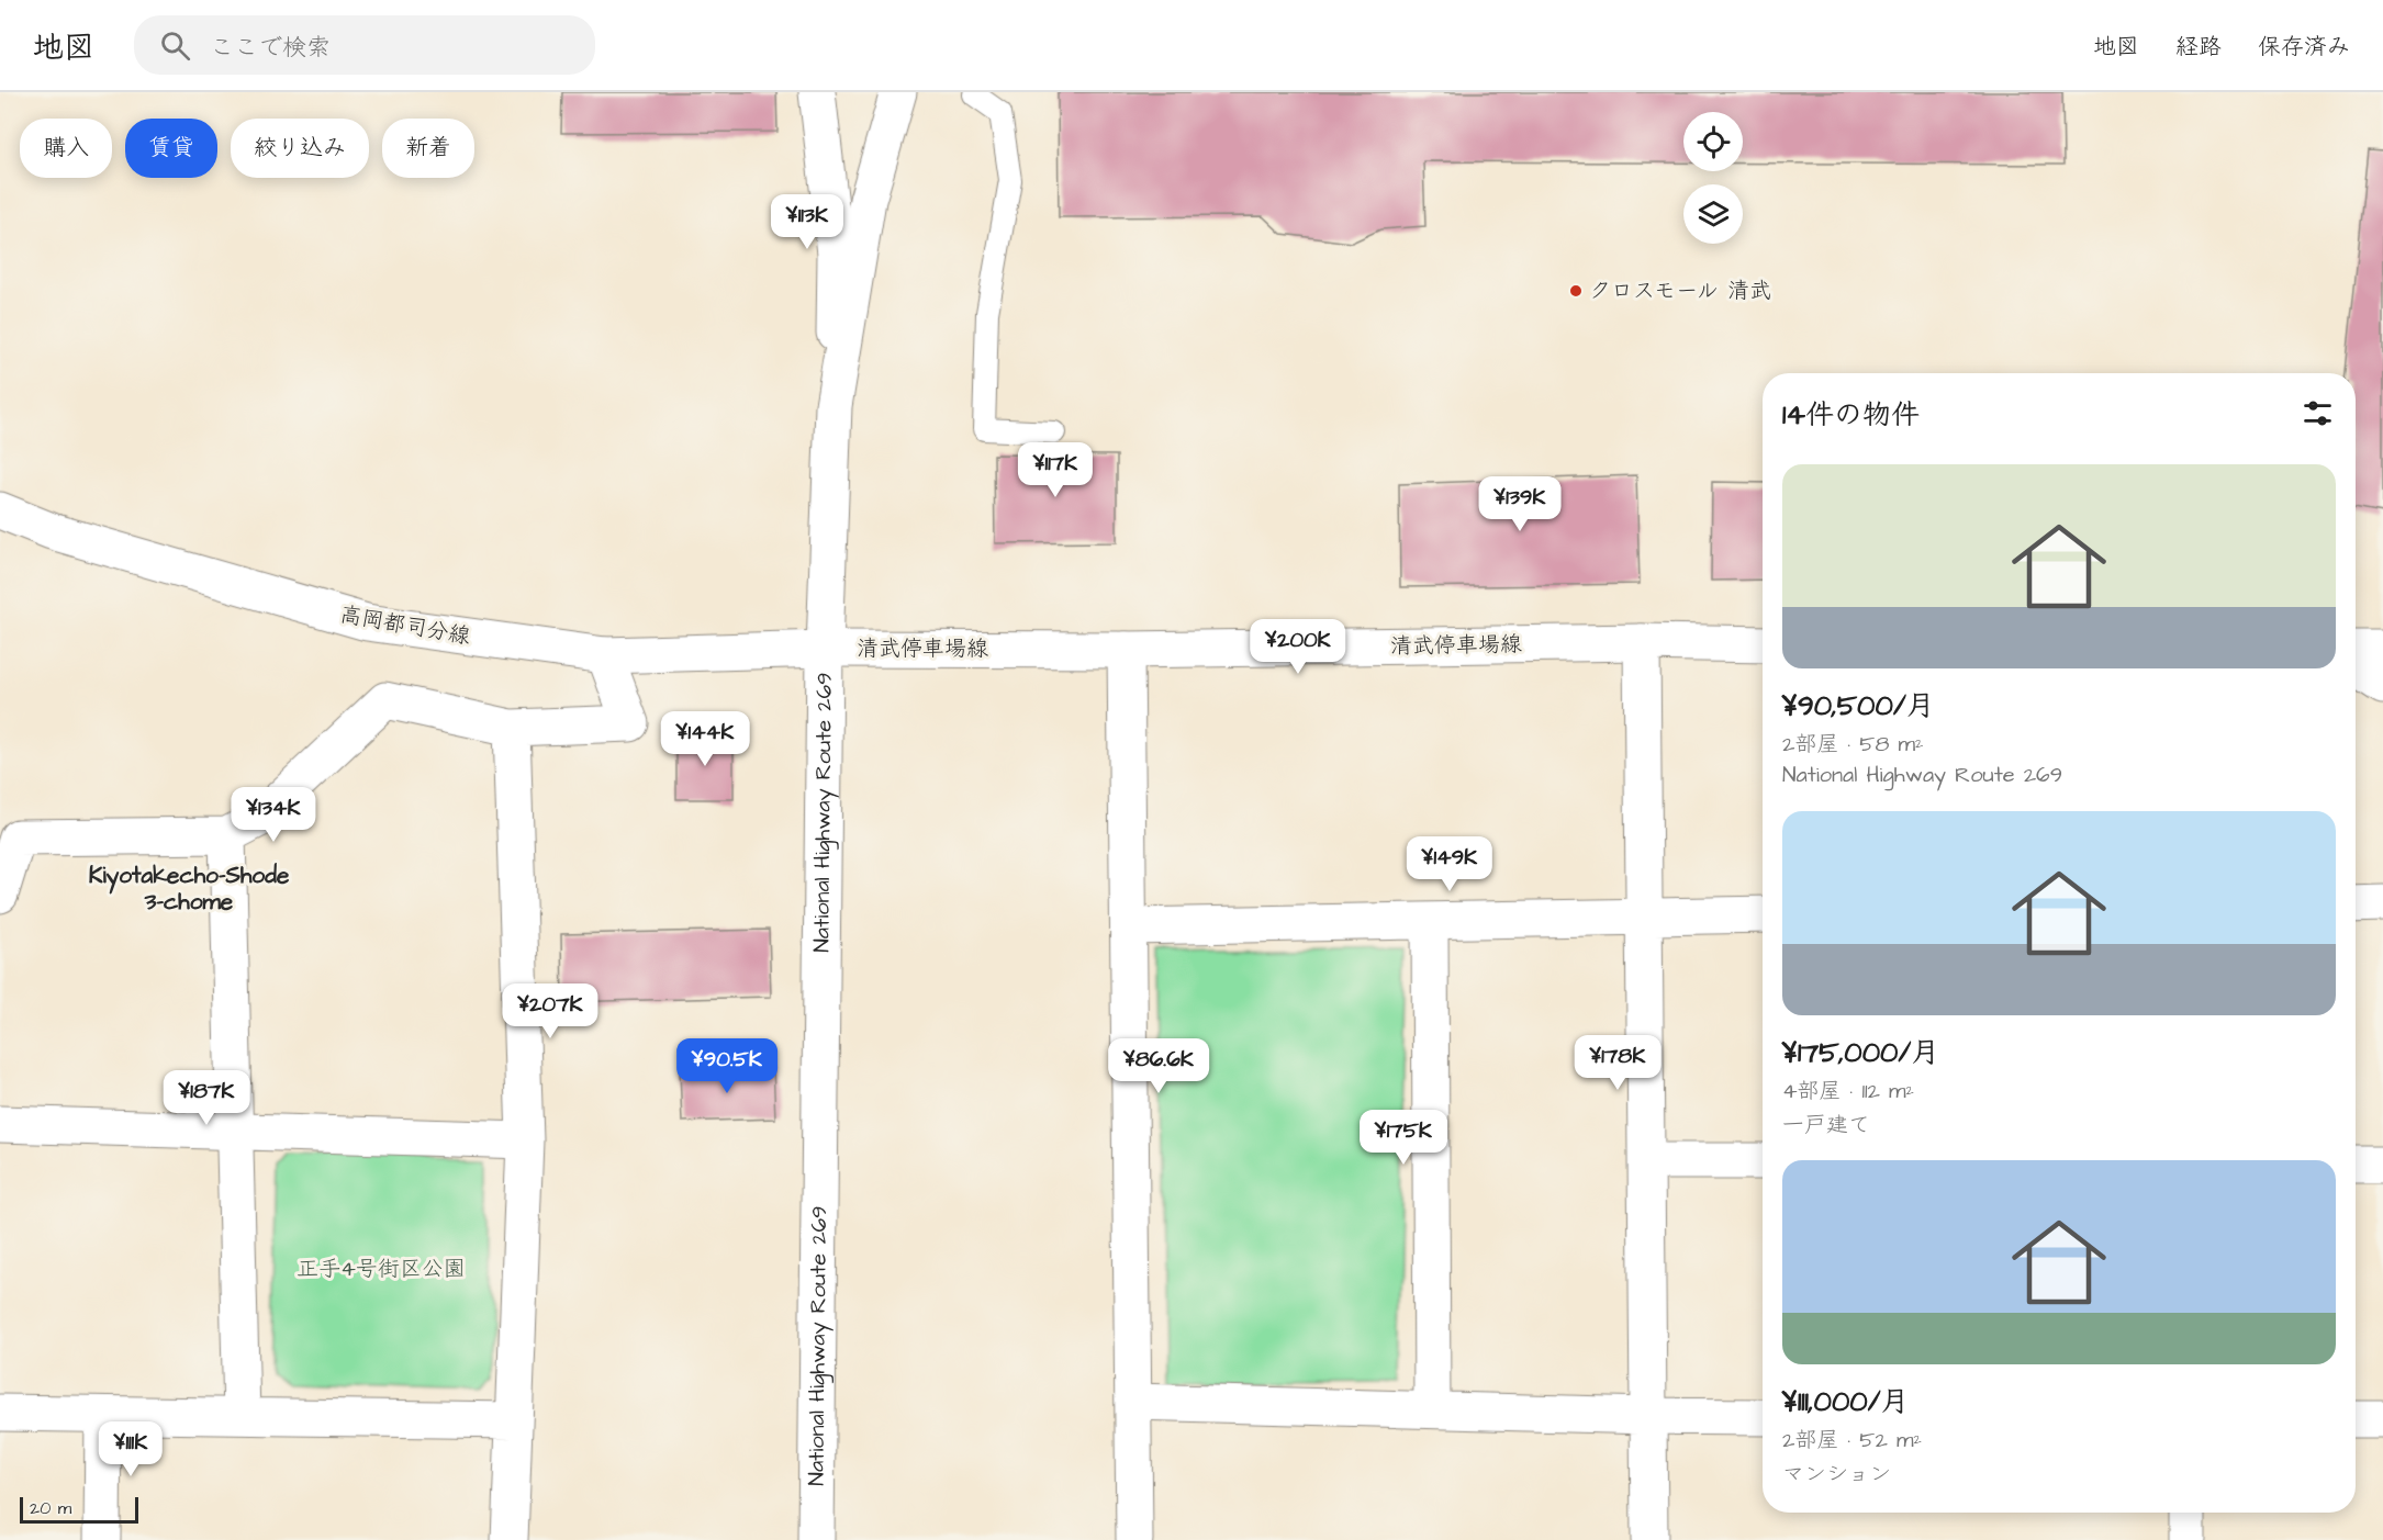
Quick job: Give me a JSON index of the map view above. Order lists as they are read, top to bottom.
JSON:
{
  "streets": {
    "main road": ["高岡都司分線", "清武停車場線", "National Highway Route 269"]
  },
  "crossings": [
    ["高岡都司分線", "清武停車場線"],
    ["高岡都司分線", "National Highway Route 269"],
    ["清武停車場線", "National Highway Route 269"]
  ],
  "districts": ["Kiyotakecho-Shode 3-chome"],
  "parks": ["正手4号街区公園"],
  "places": ["クロスモール 清武"],
  "scale_bar": "20 m",
  "page": {
    "header": "地図",
    "search": "ここで検索",
    "nav": ["地図", "経路", "保存済み"],
    "chip": [
      "購入",
      "賃貸",
      "絞り込み",
      "新着"
    ],
    "price": [
      "¥113K",
      "¥117K",
      "¥139K",
      "¥200K",
      "¥144K",
      "¥134K",
      "¥149K",
      "¥207K",
      "¥178K",
      "¥90.5K",
      "¥86.6K",
      "¥187K",
      "¥175K",
      "¥111K"
    ],
    "heading": "14件の物件",
    "list": [
      {
        "name": "¥90,500/月",
        "note": "2部屋 · 58 m² · National Highway Route 269"
      },
      {
        "name": "¥175,000/月",
        "note": "4部屋 · 112 m² · 一戸建て"
      },
      {
        "name": "¥111,000/月",
        "note": "2部屋 · 52 m² · マンション"
      }
    ],
    "scale": "20 m"
  }
}
